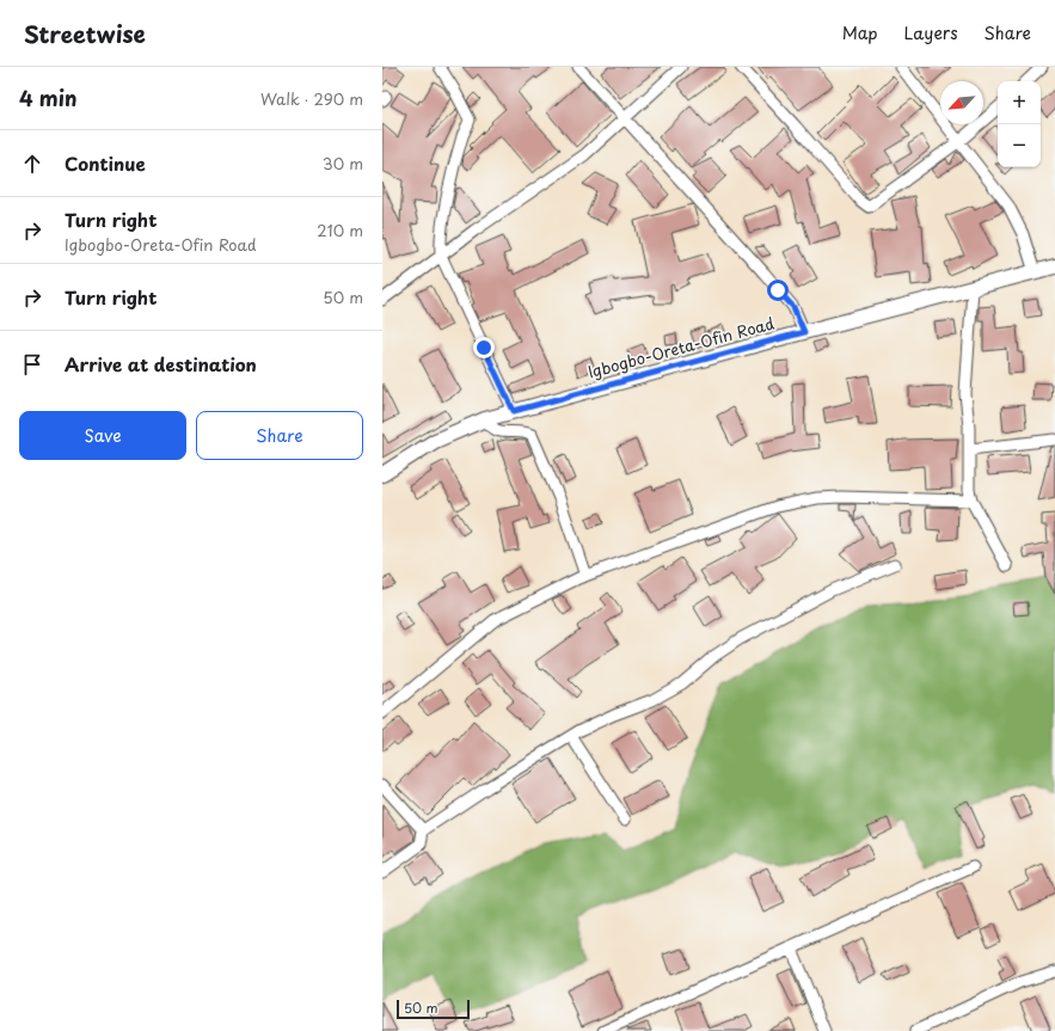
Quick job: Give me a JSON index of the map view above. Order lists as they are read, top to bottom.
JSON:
{
  "streets": {
    "street": ["Igbogbo-Oreta-Ofin Road"]
  },
  "scale_bar": "50 m",
  "north": "bottom left",
  "page": {
    "header": "Streetwise",
    "nav": ["Map", "Layers", "Share"],
    "heading": ["4 min", "Walk · 290 m"],
    "map_buttons": ["+", "−"],
    "list": [
      ["Continue", "30 m"],
      ["Turn right", "Igbogbo-Oreta-Ofin Road", "210 m"],
      ["Turn right", "50 m"],
      "Arrive at destination"
    ],
    "buttons": ["Save", "Share"],
    "scale": "50 m"
  }
}
